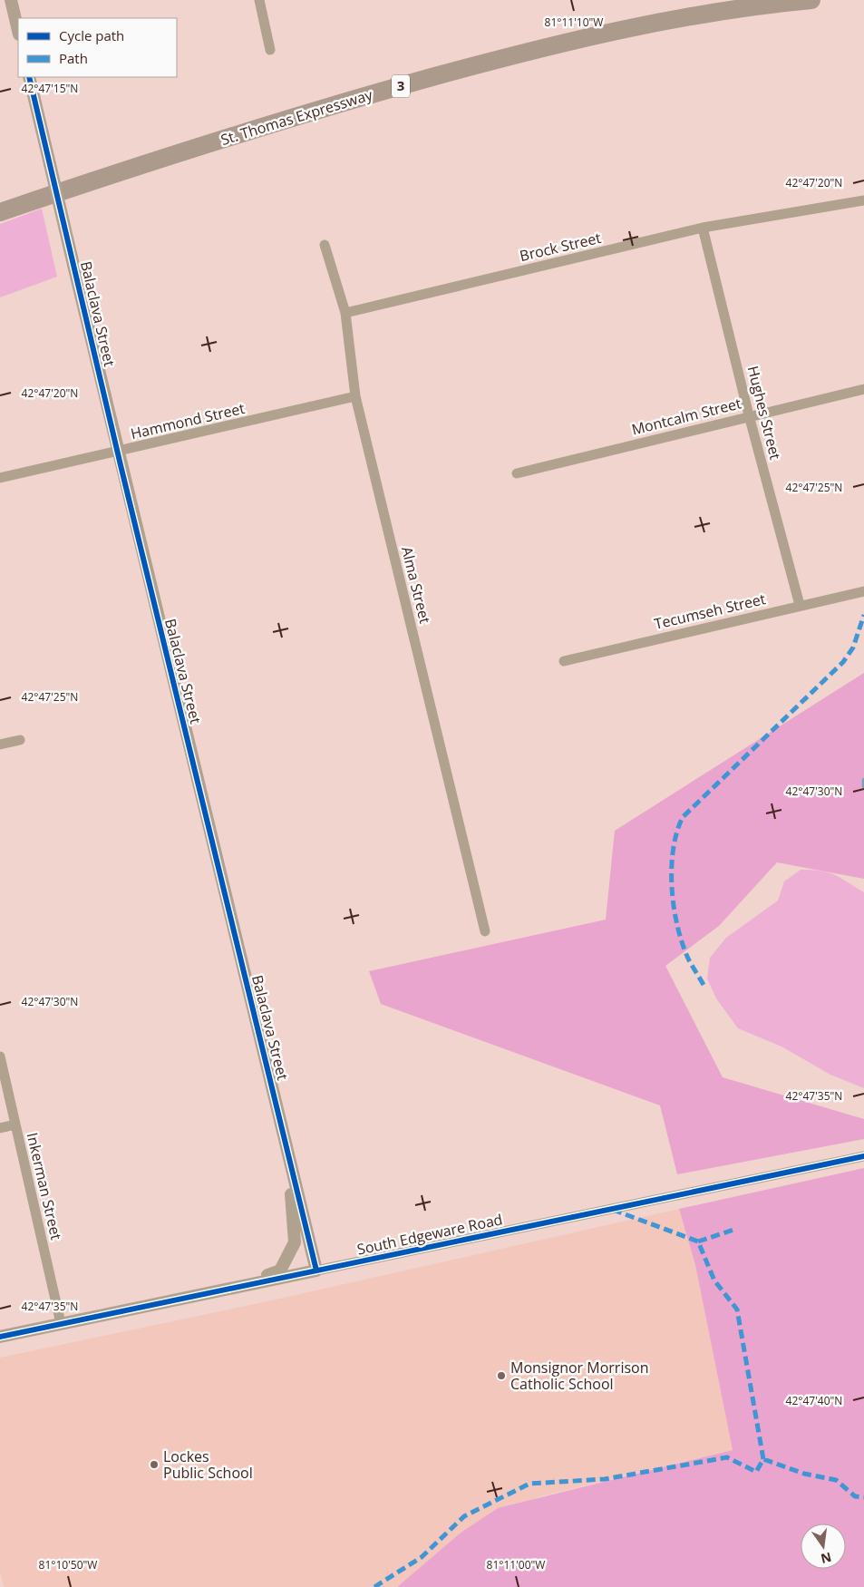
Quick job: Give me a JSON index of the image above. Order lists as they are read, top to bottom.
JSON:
{
  "streets": {
    "highway": ["3", "St. Thomas Expressway"],
    "street": [
      "Brock Street",
      "Balaclava Street",
      "Hughes Street",
      "Montcalm Street",
      "Hammond Street",
      "Alma Street",
      "Tecumseh Street",
      "Inkerman Street",
      "South Edgeware Road"
    ]
  },
  "crossings": [
    ["Brock Street", "Hughes Street"],
    ["Brock Street", "Alma Street"],
    ["Balaclava Street", "Hammond Street"],
    ["Balaclava Street", "South Edgeware Road"],
    ["Hughes Street", "Montcalm Street"],
    ["Hughes Street", "Tecumseh Street"],
    ["Hammond Street", "Alma Street"],
    ["Inkerman Street", "South Edgeware Road"]
  ],
  "places": ["Monsignor Morrison Catholic School", "Lockes Public School"],
  "legend": ["Cycle path", "Path"],
  "north": "bottom",
  "coordinates": [
    "81°11'10\"W",
    "42°47'15\"N",
    "42°47'20\"N",
    "42°47'25\"N",
    "42°47'30\"N",
    "42°47'35\"N",
    "42°47'40\"N",
    "81°10'50\"W",
    "81°11'00\"W"
  ]
}
